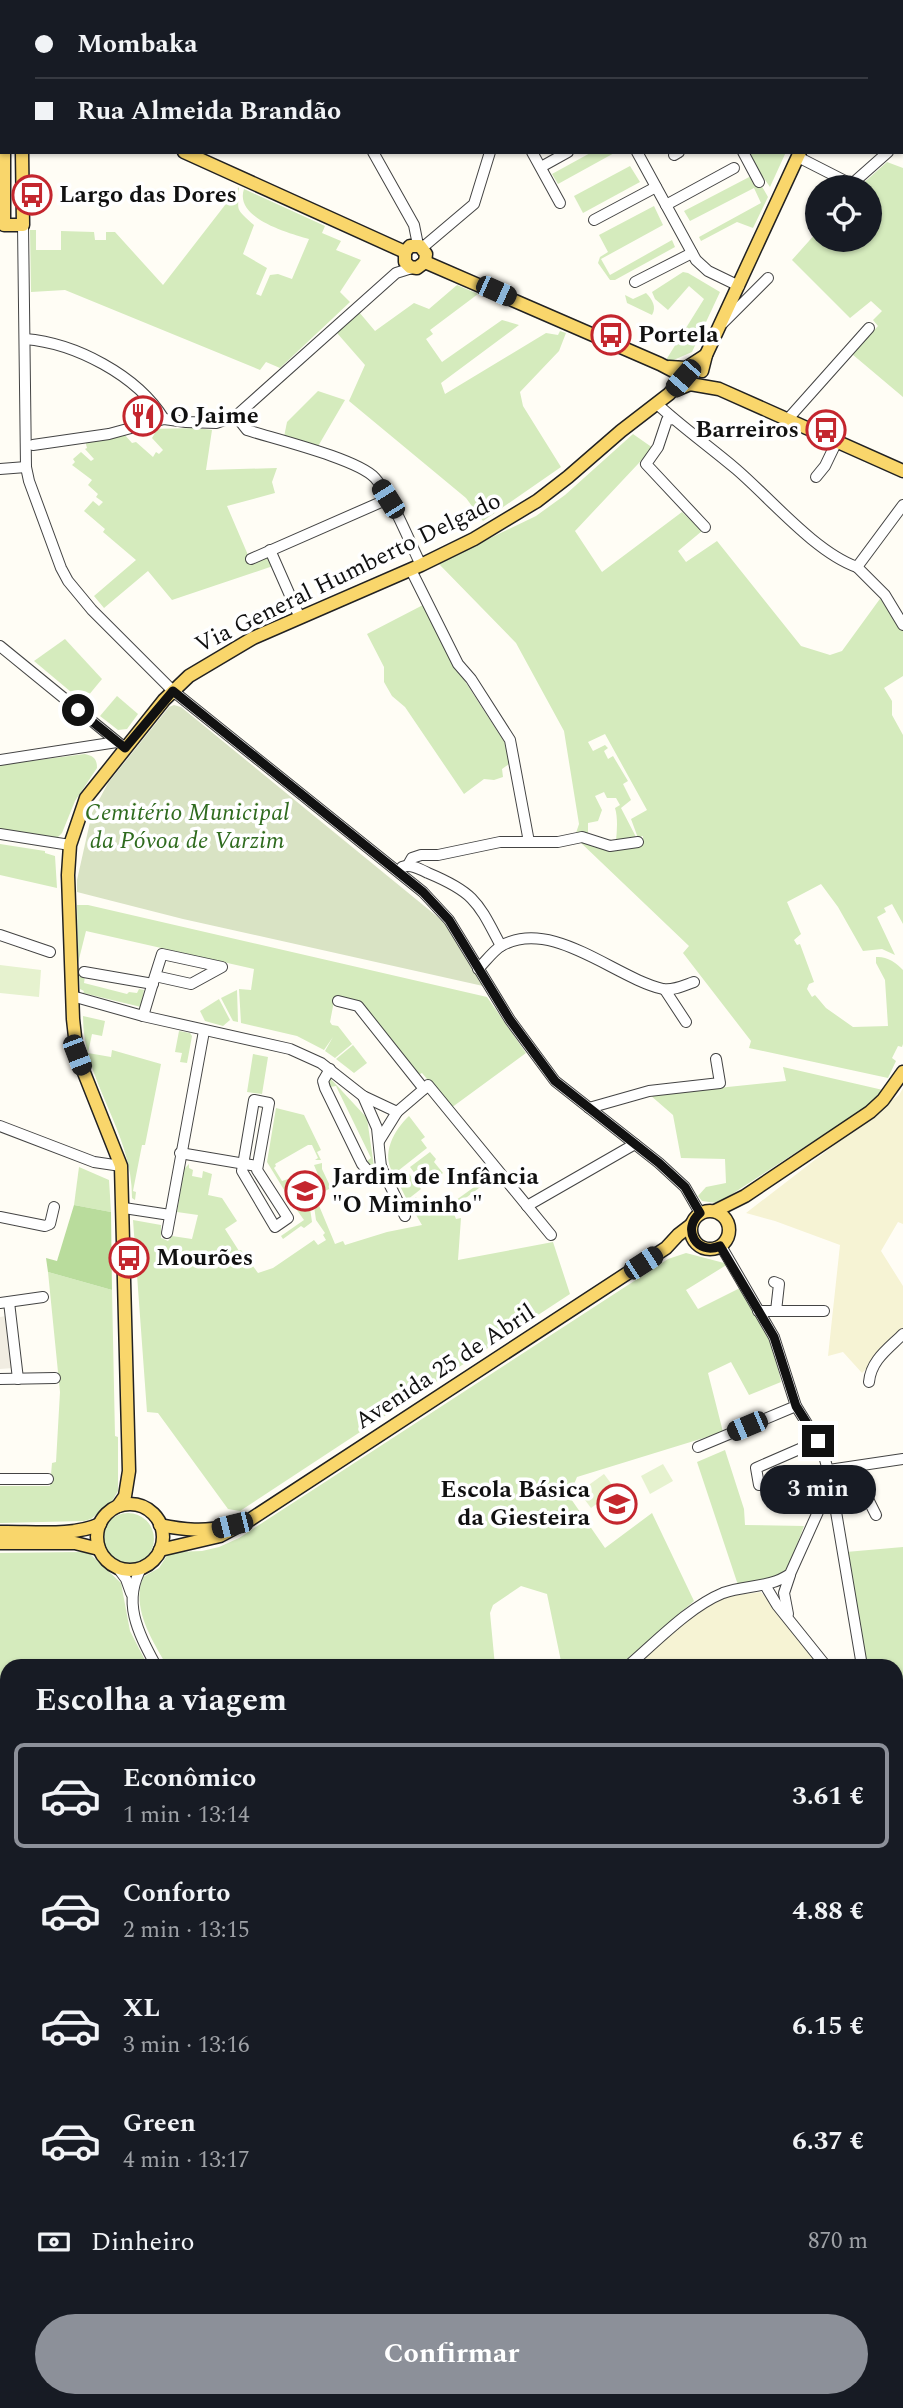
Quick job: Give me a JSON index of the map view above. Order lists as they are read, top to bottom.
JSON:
{
  "streets": {
    "main road": ["Via General Humberto Delgado", "Avenida 25 de Abril"]
  },
  "crossings": [
    ["Via General Humberto Delgado", "Avenida 25 de Abril"]
  ],
  "parks": ["Cemitério Municipal da Póvoa de Varzim"],
  "places": {
    "bus stop": [
      "Largo das Dores",
      "Portela",
      "Barreiros",
      "Mourões"
    ],
    "restaurant": ["O Jaime"],
    "school or university": ["Jardim de Infância \"O Miminho\"", "Escola Básica da Giesteira"]
  },
  "page": {
    "banner": ["Mombaka", "Rua Almeida Brandão"],
    "bubble": "3 min",
    "heading": "Escolha a viagem",
    "list": [
      {
        "name": "Econômico",
        "note": "1 min · 13:14",
        "value": "3.61 €"
      },
      {
        "name": "Conforto",
        "note": "2 min · 13:15",
        "value": "4.88 €"
      },
      {
        "name": "XL",
        "note": "3 min · 13:16",
        "value": "6.15 €"
      },
      {
        "name": "Green",
        "note": "4 min · 13:17",
        "value": "6.37 €"
      }
    ],
    "pay": ["Dinheiro", "870 m"],
    "buttons": "Confirmar"
  }
}
